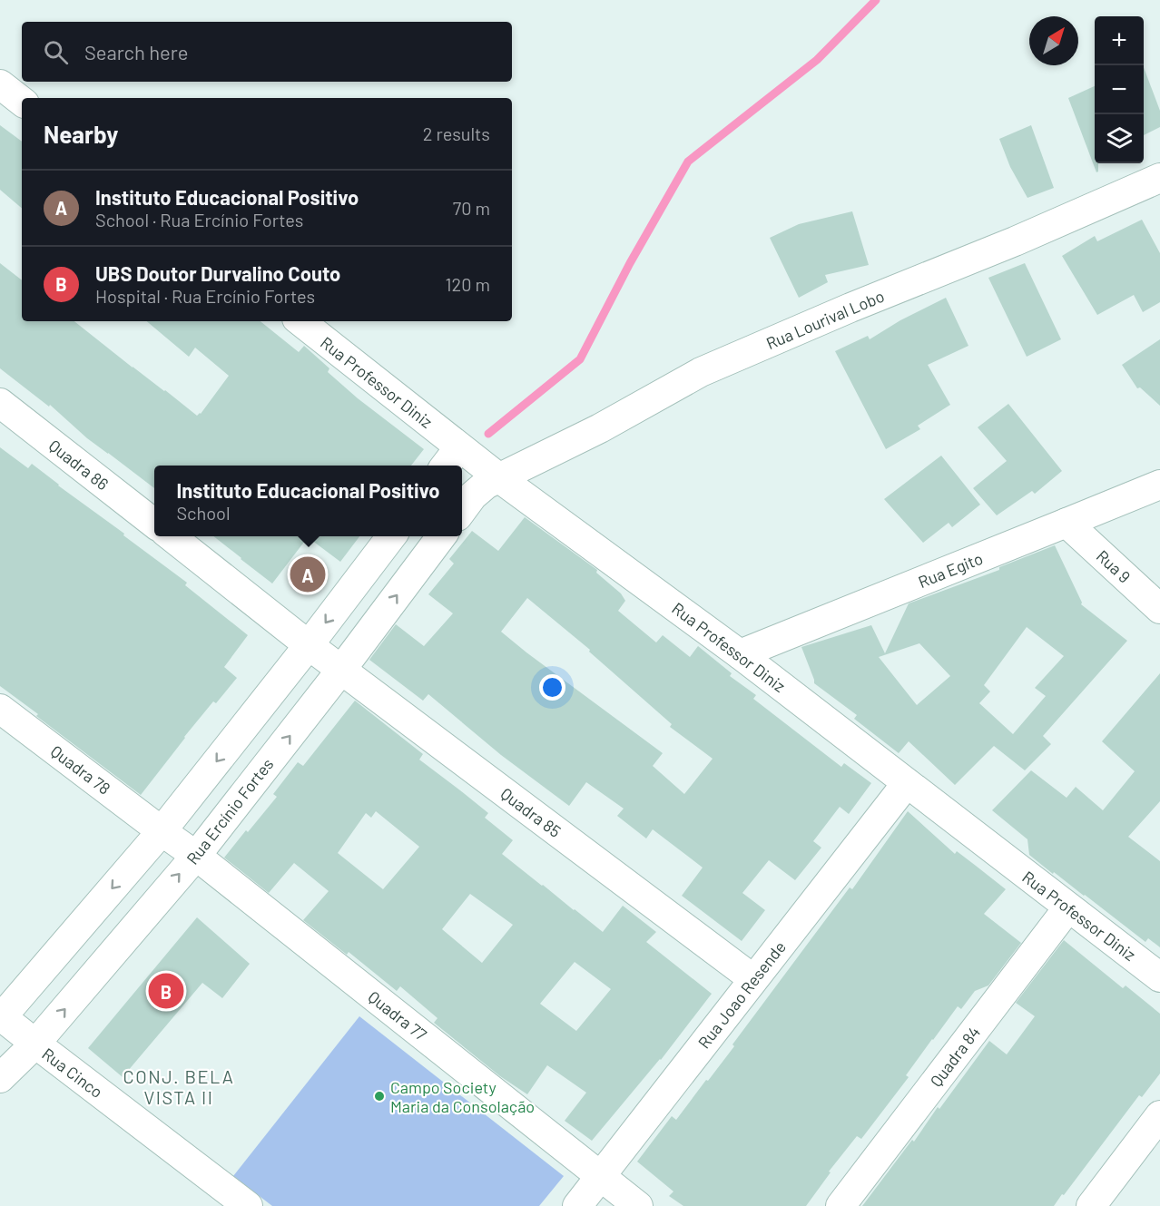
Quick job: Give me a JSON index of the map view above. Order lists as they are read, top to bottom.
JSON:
{
  "streets": {
    "street": [
      "Rua Lourival Lobo",
      "Rua Professor Diniz",
      "Quadra 86",
      "Rua 9",
      "Rua Egito",
      "Quadra 78",
      "Rua Ercínio Fortes",
      "Quadra 85",
      "Rua Joao Resende",
      "Quadra 77",
      "Quadra 84",
      "Rua Cinco"
    ]
  },
  "crossings": [
    ["Rua Lourival Lobo", "Rua Professor Diniz"],
    ["Rua Professor Diniz", "Rua Egito"],
    ["Rua Professor Diniz", "Rua Joao Resende"],
    ["Rua Professor Diniz", "Quadra 84"],
    ["Rua 9", "Rua Egito"],
    ["Quadra 78", "Rua Ercínio Fortes"],
    ["Quadra 78", "Quadra 77"],
    ["Rua Ercínio Fortes", "Quadra 85"],
    ["Rua Ercínio Fortes", "Quadra 77"],
    ["Rua Ercínio Fortes", "Rua Cinco"],
    ["Quadra 85", "Rua Joao Resende"],
    ["Rua Joao Resende", "Quadra 77"]
  ],
  "districts": ["CONJ. BELA VISTA II"],
  "places": ["Campo Society Maria da Consolação"],
  "north": "top right",
  "page": {
    "map_buttons": ["+", "−"],
    "search": "Search here",
    "heading": ["Nearby", "2 results"],
    "list": [
      {
        "mark": "A",
        "name": "Instituto Educacional Positivo",
        "note": "School · Rua Ercínio Fortes",
        "value": "70 m"
      },
      {
        "mark": "B",
        "name": "UBS Doutor Durvalino Couto",
        "note": "Hospital · Rua Ercínio Fortes",
        "value": "120 m"
      }
    ],
    "popup": ["Instituto Educacional Positivo", "School"],
    "pins": ["A", "B"]
  }
}
